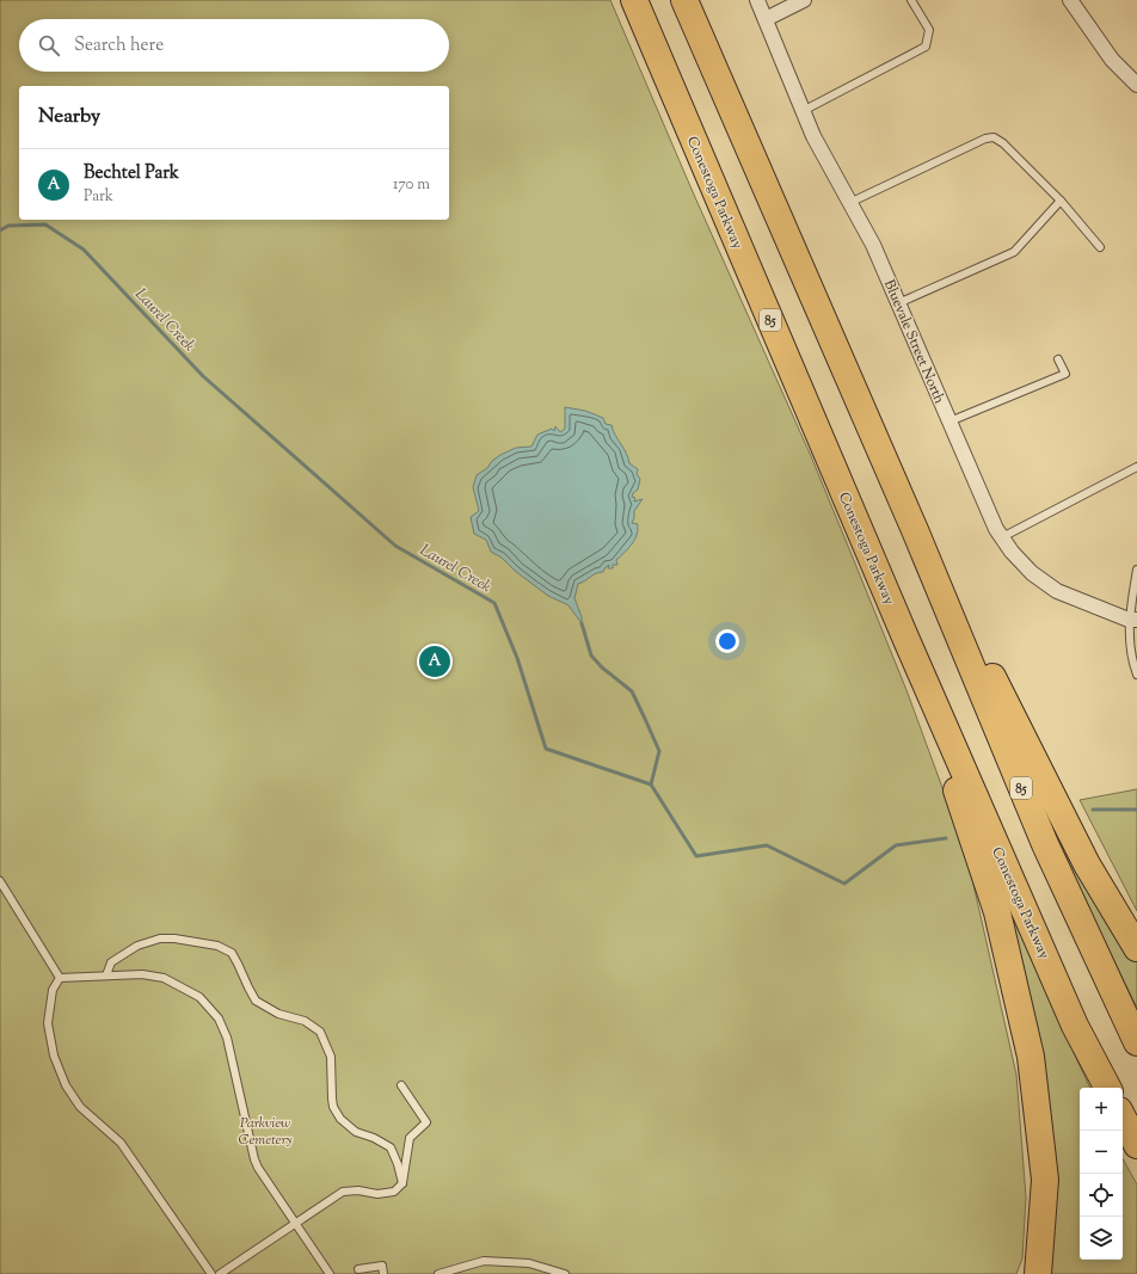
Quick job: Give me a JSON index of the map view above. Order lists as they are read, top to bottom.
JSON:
{
  "streets": {
    "highway": ["Conestoga Parkway", "85"],
    "street": ["Bluevale Street North"]
  },
  "water": ["Laurel Creek"],
  "parks": ["Parkview Cemetery"],
  "page": {
    "search": "Search here",
    "heading": "Nearby",
    "list": [
      {
        "mark": "A",
        "name": "Bechtel Park",
        "note": "Park",
        "value": "170 m"
      }
    ],
    "pins": "A",
    "map_buttons": ["+", "−"]
  }
}
